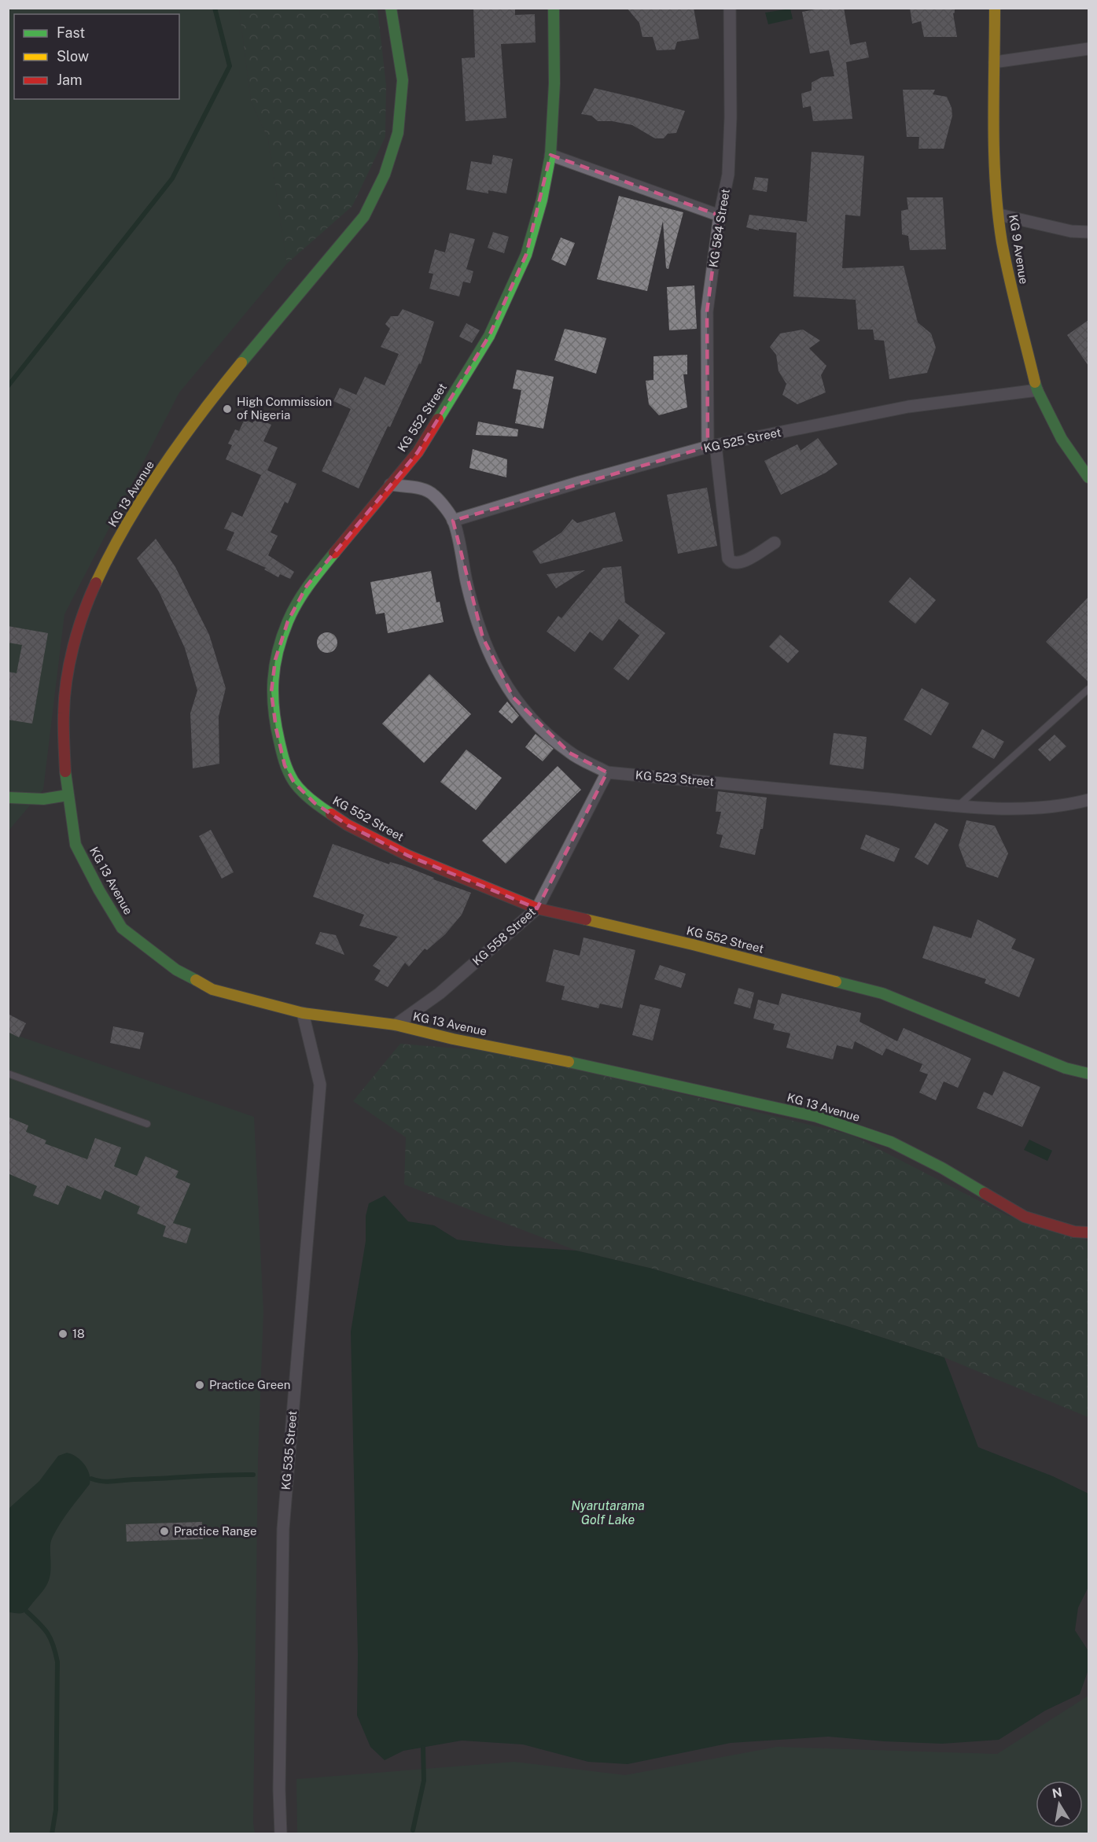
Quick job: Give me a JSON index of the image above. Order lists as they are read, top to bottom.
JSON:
{
  "streets": {
    "street": [
      "KG 584 Street",
      "KG 9 Avenue",
      "KG 552 Street",
      "KG 525 Street",
      "KG 13 Avenue",
      "KG 523 Street",
      "KG 558 Street",
      "KG 535 Street"
    ]
  },
  "crossings": [
    ["KG 584 Street", "KG 525 Street"],
    ["KG 9 Avenue", "KG 525 Street"],
    ["KG 552 Street", "KG 523 Street"],
    ["KG 552 Street", "KG 558 Street"],
    ["KG 525 Street", "KG 523 Street"],
    ["KG 13 Avenue", "KG 558 Street"],
    ["KG 13 Avenue", "KG 535 Street"],
    ["KG 523 Street", "KG 558 Street"]
  ],
  "water": ["Nyarutarama Golf Lake"],
  "places": [
    "High Commission of Nigeria",
    "18",
    "Practice Green",
    "Practice Range"
  ],
  "legend": ["Fast", "Slow", "Jam"],
  "north": "top"
}
